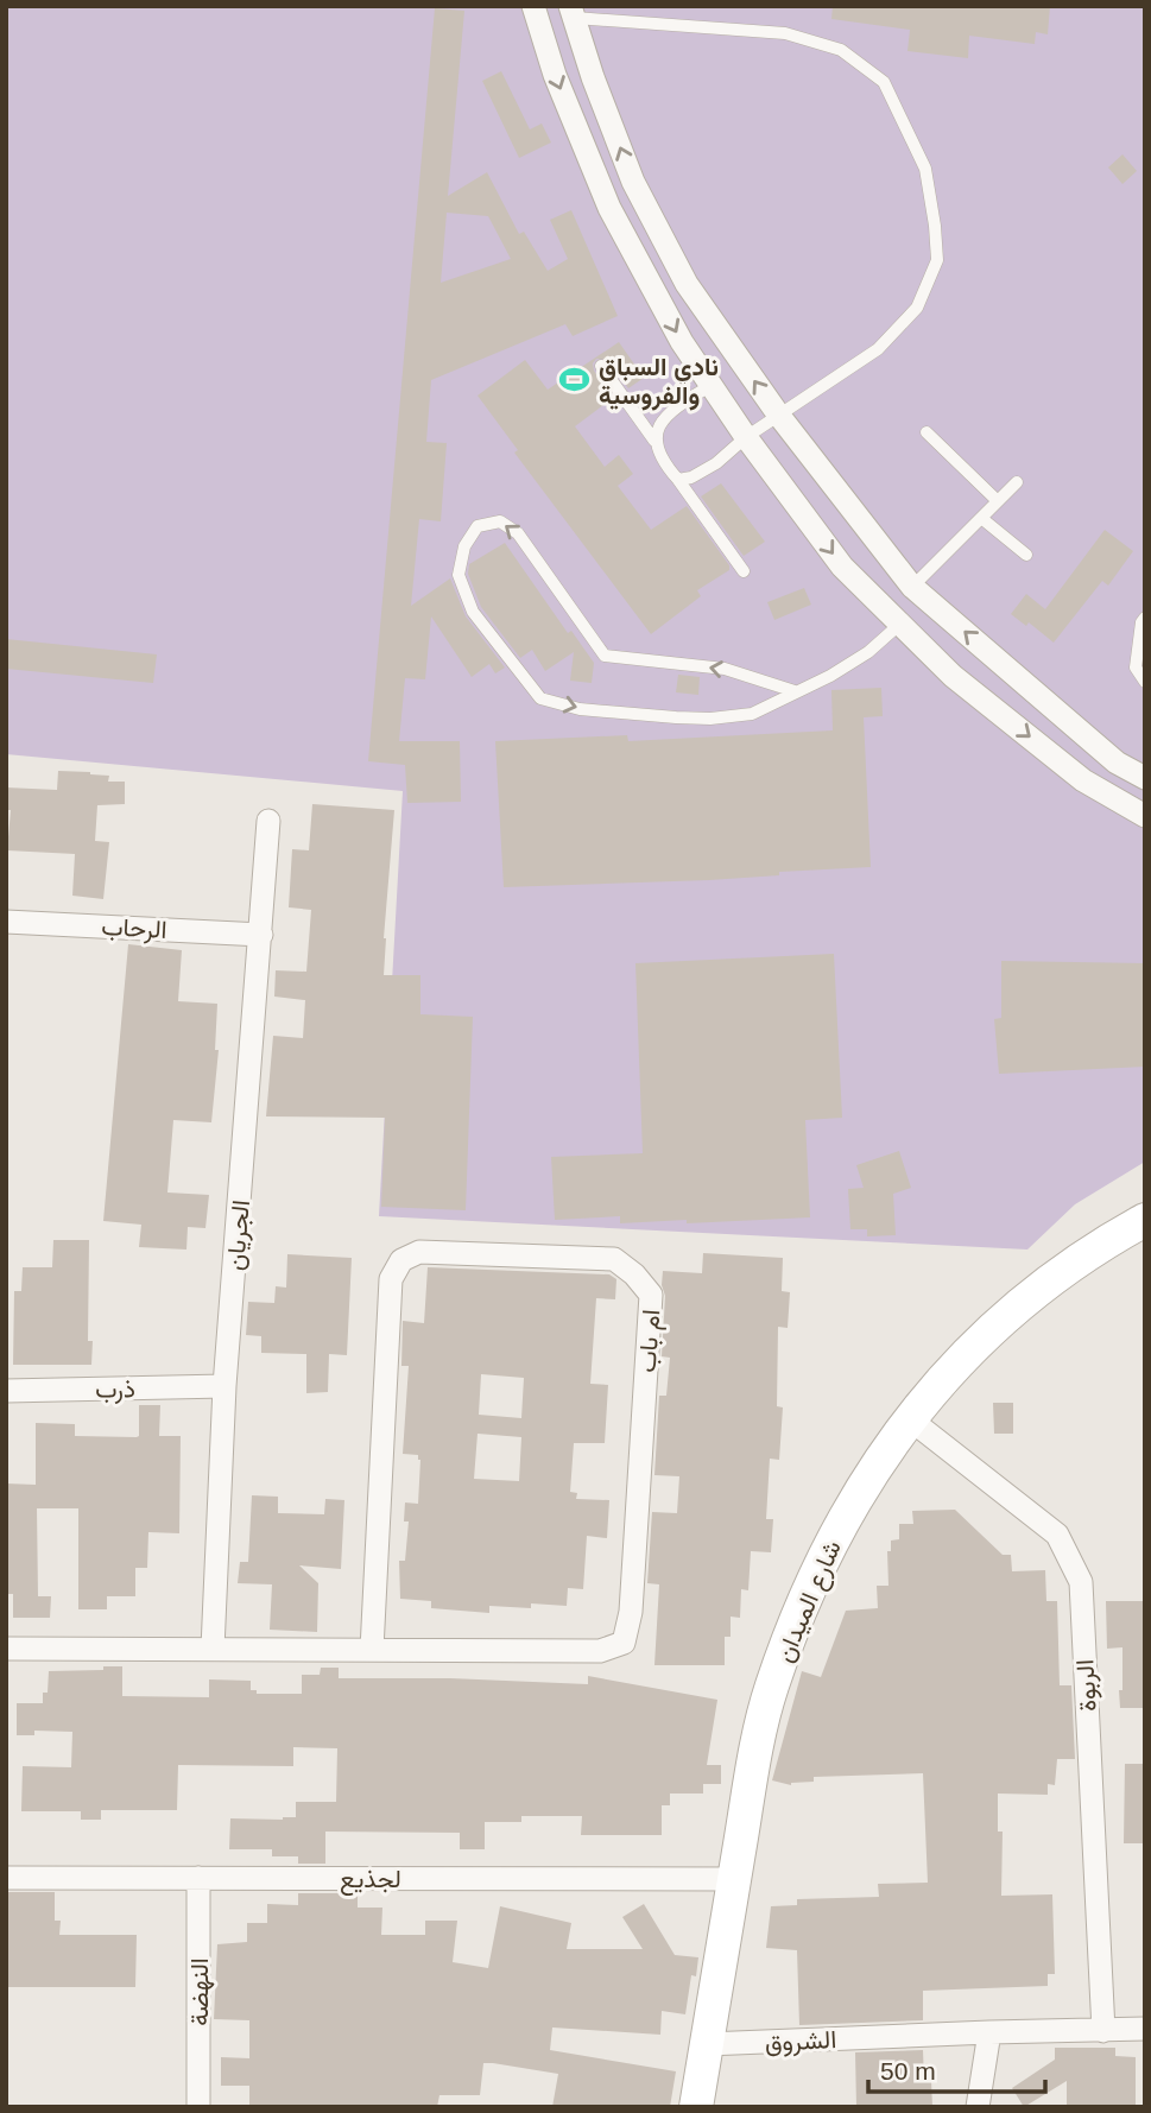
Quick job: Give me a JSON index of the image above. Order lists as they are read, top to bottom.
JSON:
{
  "streets": {
    "street": [
      "الرحاب",
      "الجريان",
      "ام باب",
      "ذرب",
      "شارع الميدان",
      "الربوة",
      "لجذيع",
      "النهضة",
      "الشروق"
    ]
  },
  "crossings": [
    ["الرحاب", "الجريان"],
    ["الجريان", "ام باب"],
    ["الجريان", "ذرب"],
    ["شارع الميدان", "الربوة"],
    ["شارع الميدان", "لجذيع"],
    ["شارع الميدان", "الشروق"],
    ["الربوة", "الشروق"],
    ["لجذيع", "النهضة"]
  ],
  "places": {
    "sports": ["نادي السباق والفروسية"]
  },
  "scale_bar": "50 m"
}
